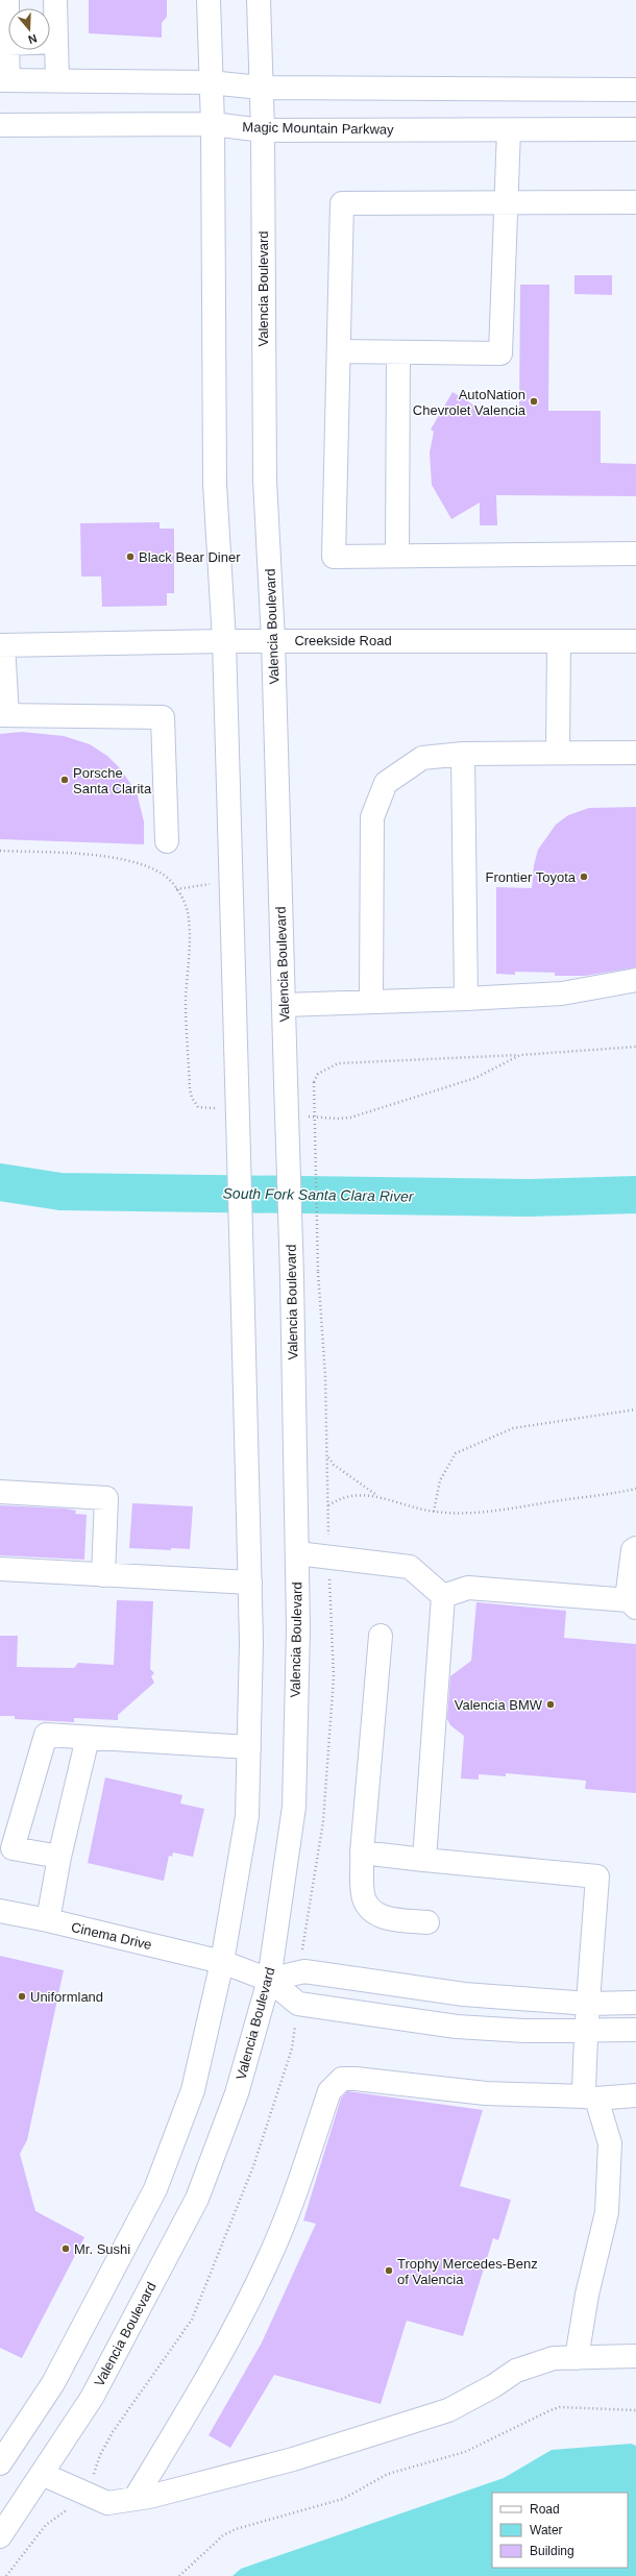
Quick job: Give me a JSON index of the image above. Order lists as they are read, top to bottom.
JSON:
{
  "streets": {
    "main road": [
      "Magic Mountain Parkway",
      "Valencia Boulevard",
      "Creekside Road",
      "Cinema Drive"
    ]
  },
  "crossings": [
    ["Magic Mountain Parkway", "Valencia Boulevard"],
    ["Valencia Boulevard", "Creekside Road"],
    ["Valencia Boulevard", "Cinema Drive"]
  ],
  "water": ["South Fork Santa Clara River"],
  "places": [
    "AutoNation Chevrolet Valencia",
    "Black Bear Diner",
    "Porsche Santa Clarita",
    "Frontier Toyota",
    "Valencia BMW",
    "Uniformland",
    "Mr. Sushi",
    "Trophy Mercedes-Benz of Valencia"
  ],
  "legend": ["Road", "Water", "Building"],
  "north": "bottom"
}
